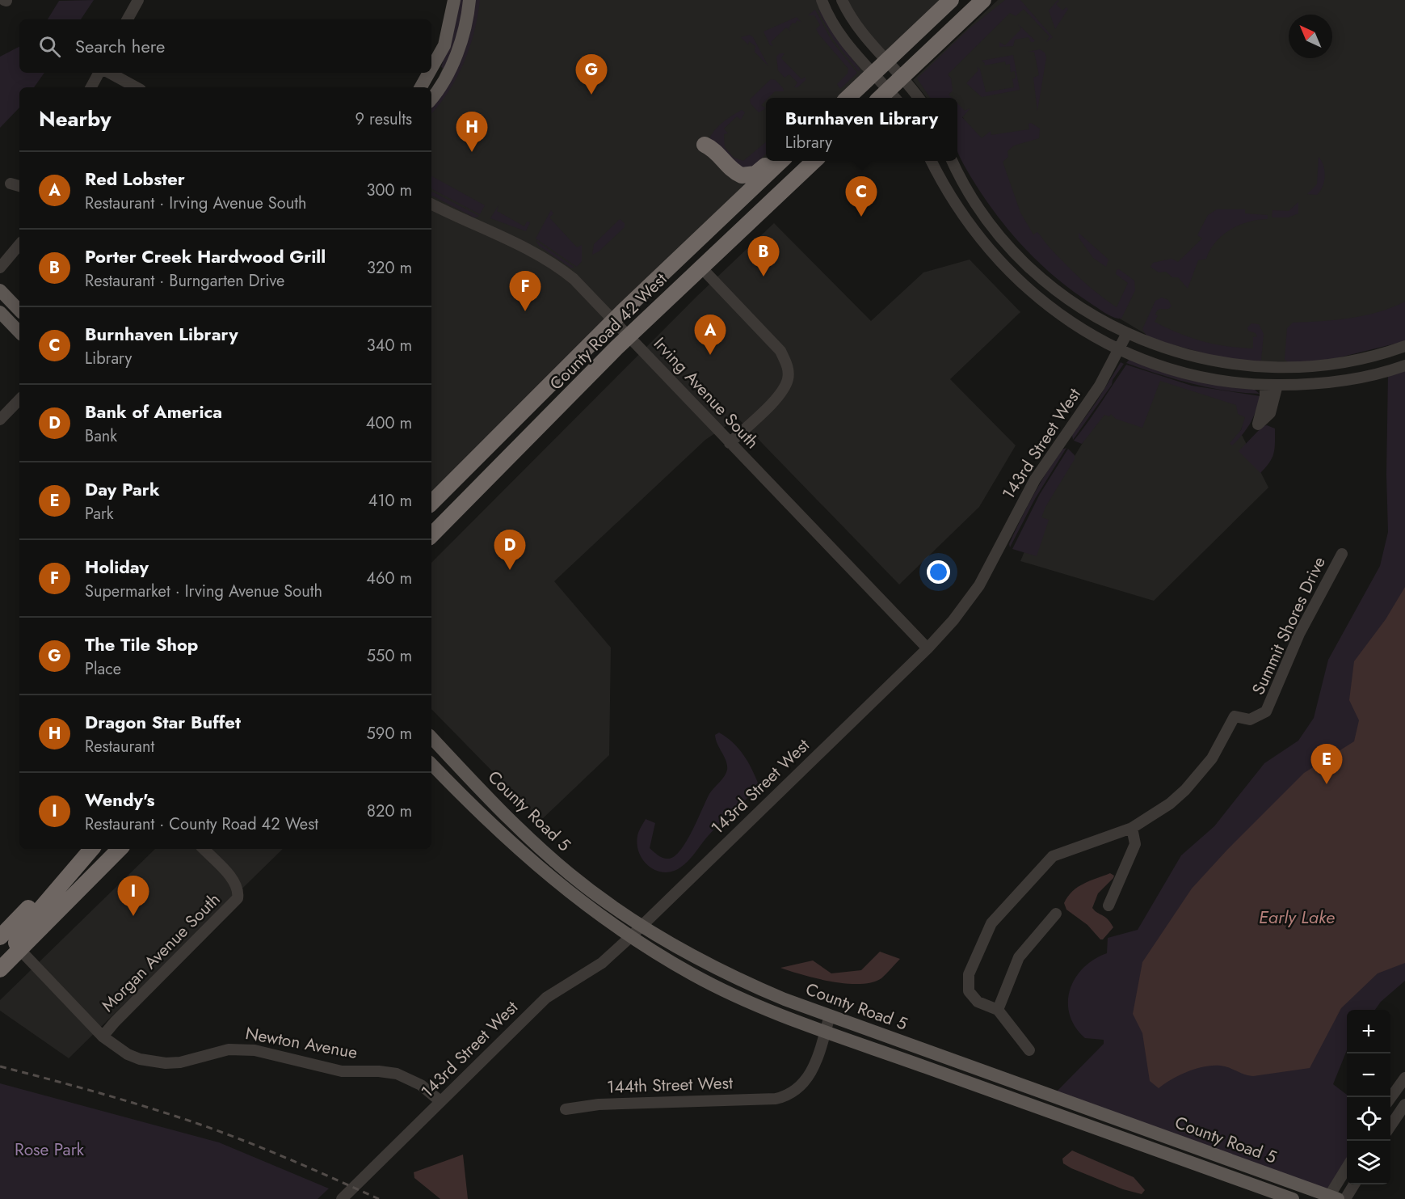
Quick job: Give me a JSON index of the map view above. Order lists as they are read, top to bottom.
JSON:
{
  "streets": {
    "highway": ["County Road 42 West"],
    "main road": ["County Road 5"],
    "street": [
      "Irving Avenue South",
      "143rd Street West",
      "Summit Shores Drive",
      "Morgan Avenue South",
      "Newton Avenue",
      "144th Street West"
    ]
  },
  "crossings": [
    ["County Road 42 West", "Irving Avenue South"],
    ["Irving Avenue South", "143rd Street West"],
    ["143rd Street West", "County Road 5"],
    ["143rd Street West", "Newton Avenue"],
    ["County Road 5", "144th Street West"],
    ["Morgan Avenue South", "Newton Avenue"]
  ],
  "water": ["Early Lake"],
  "parks": ["Rose Park"],
  "north": "top left",
  "page": {
    "search": "Search here",
    "pins": [
      "G",
      "H",
      "C",
      "B",
      "F",
      "A",
      "D",
      "E",
      "I"
    ],
    "heading": ["Nearby", "9 results"],
    "popup": ["Burnhaven Library", "Library"],
    "list": [
      {
        "mark": "A",
        "name": "Red Lobster",
        "note": "Restaurant · Irving Avenue South",
        "value": "300 m"
      },
      {
        "mark": "B",
        "name": "Porter Creek Hardwood Grill",
        "note": "Restaurant · Burngarten Drive",
        "value": "320 m"
      },
      {
        "mark": "C",
        "name": "Burnhaven Library",
        "note": "Library",
        "value": "340 m"
      },
      {
        "mark": "D",
        "name": "Bank of America",
        "note": "Bank",
        "value": "400 m"
      },
      {
        "mark": "E",
        "name": "Day Park",
        "note": "Park",
        "value": "410 m"
      },
      {
        "mark": "F",
        "name": "Holiday",
        "note": "Supermarket · Irving Avenue South",
        "value": "460 m"
      },
      {
        "mark": "G",
        "name": "The Tile Shop",
        "note": "Place",
        "value": "550 m"
      },
      {
        "mark": "H",
        "name": "Dragon Star Buffet",
        "note": "Restaurant",
        "value": "590 m"
      },
      {
        "mark": "I",
        "name": "Wendy's",
        "note": "Restaurant · County Road 42 West",
        "value": "820 m"
      }
    ],
    "map_buttons": ["+", "−"]
  }
}
